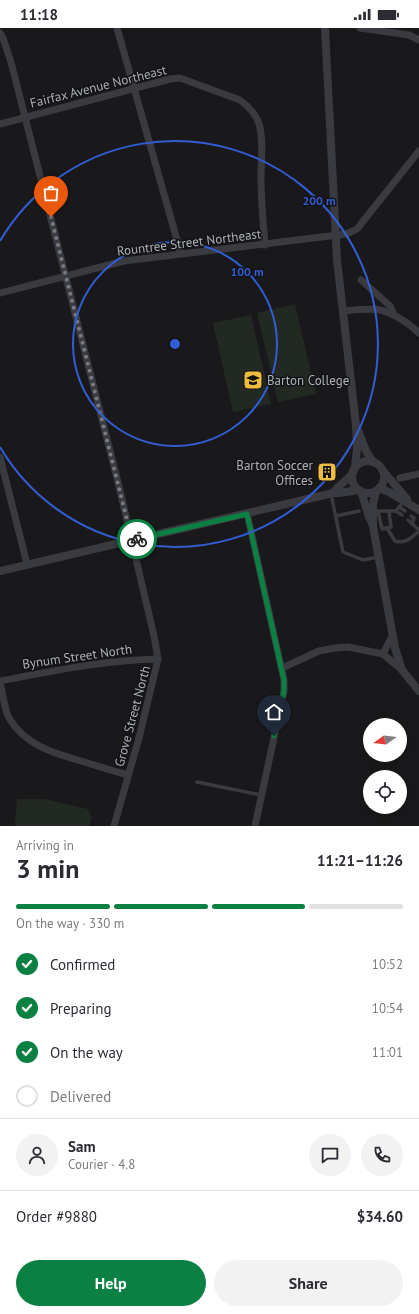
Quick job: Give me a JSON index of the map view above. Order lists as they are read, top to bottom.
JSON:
{
  "streets": {
    "street": [
      "Fairfax Avenue Northeast",
      "Rountree Street Northeast",
      "Bynum Street North",
      "Grove Street North"
    ]
  },
  "crossings": [
    ["Fairfax Avenue Northeast", "Rountree Street Northeast"],
    ["Fairfax Avenue Northeast", "Grove Street North"],
    ["Rountree Street Northeast", "Grove Street North"],
    ["Bynum Street North", "Grove Street North"]
  ],
  "places": {
    "school or university": ["Barton College"],
    "building": ["Barton Soccer Offices"]
  },
  "north": "left",
  "page": {
    "status": "11:18",
    "heading": ["3 min", "Arriving in", "11:21–11:26"],
    "panel": [
      "Sam",
      "Courier · 4.8",
      "Order #9880",
      "$34.60"
    ],
    "bar": "On the way · 330 m",
    "list": [
      ["Confirmed", "10:52"],
      ["Preparing", "10:54"],
      ["On the way", "11:01"],
      "Delivered"
    ],
    "buttons": ["Help", "Share"]
  },
  "rings": ["200 m", "100 m"]
}
